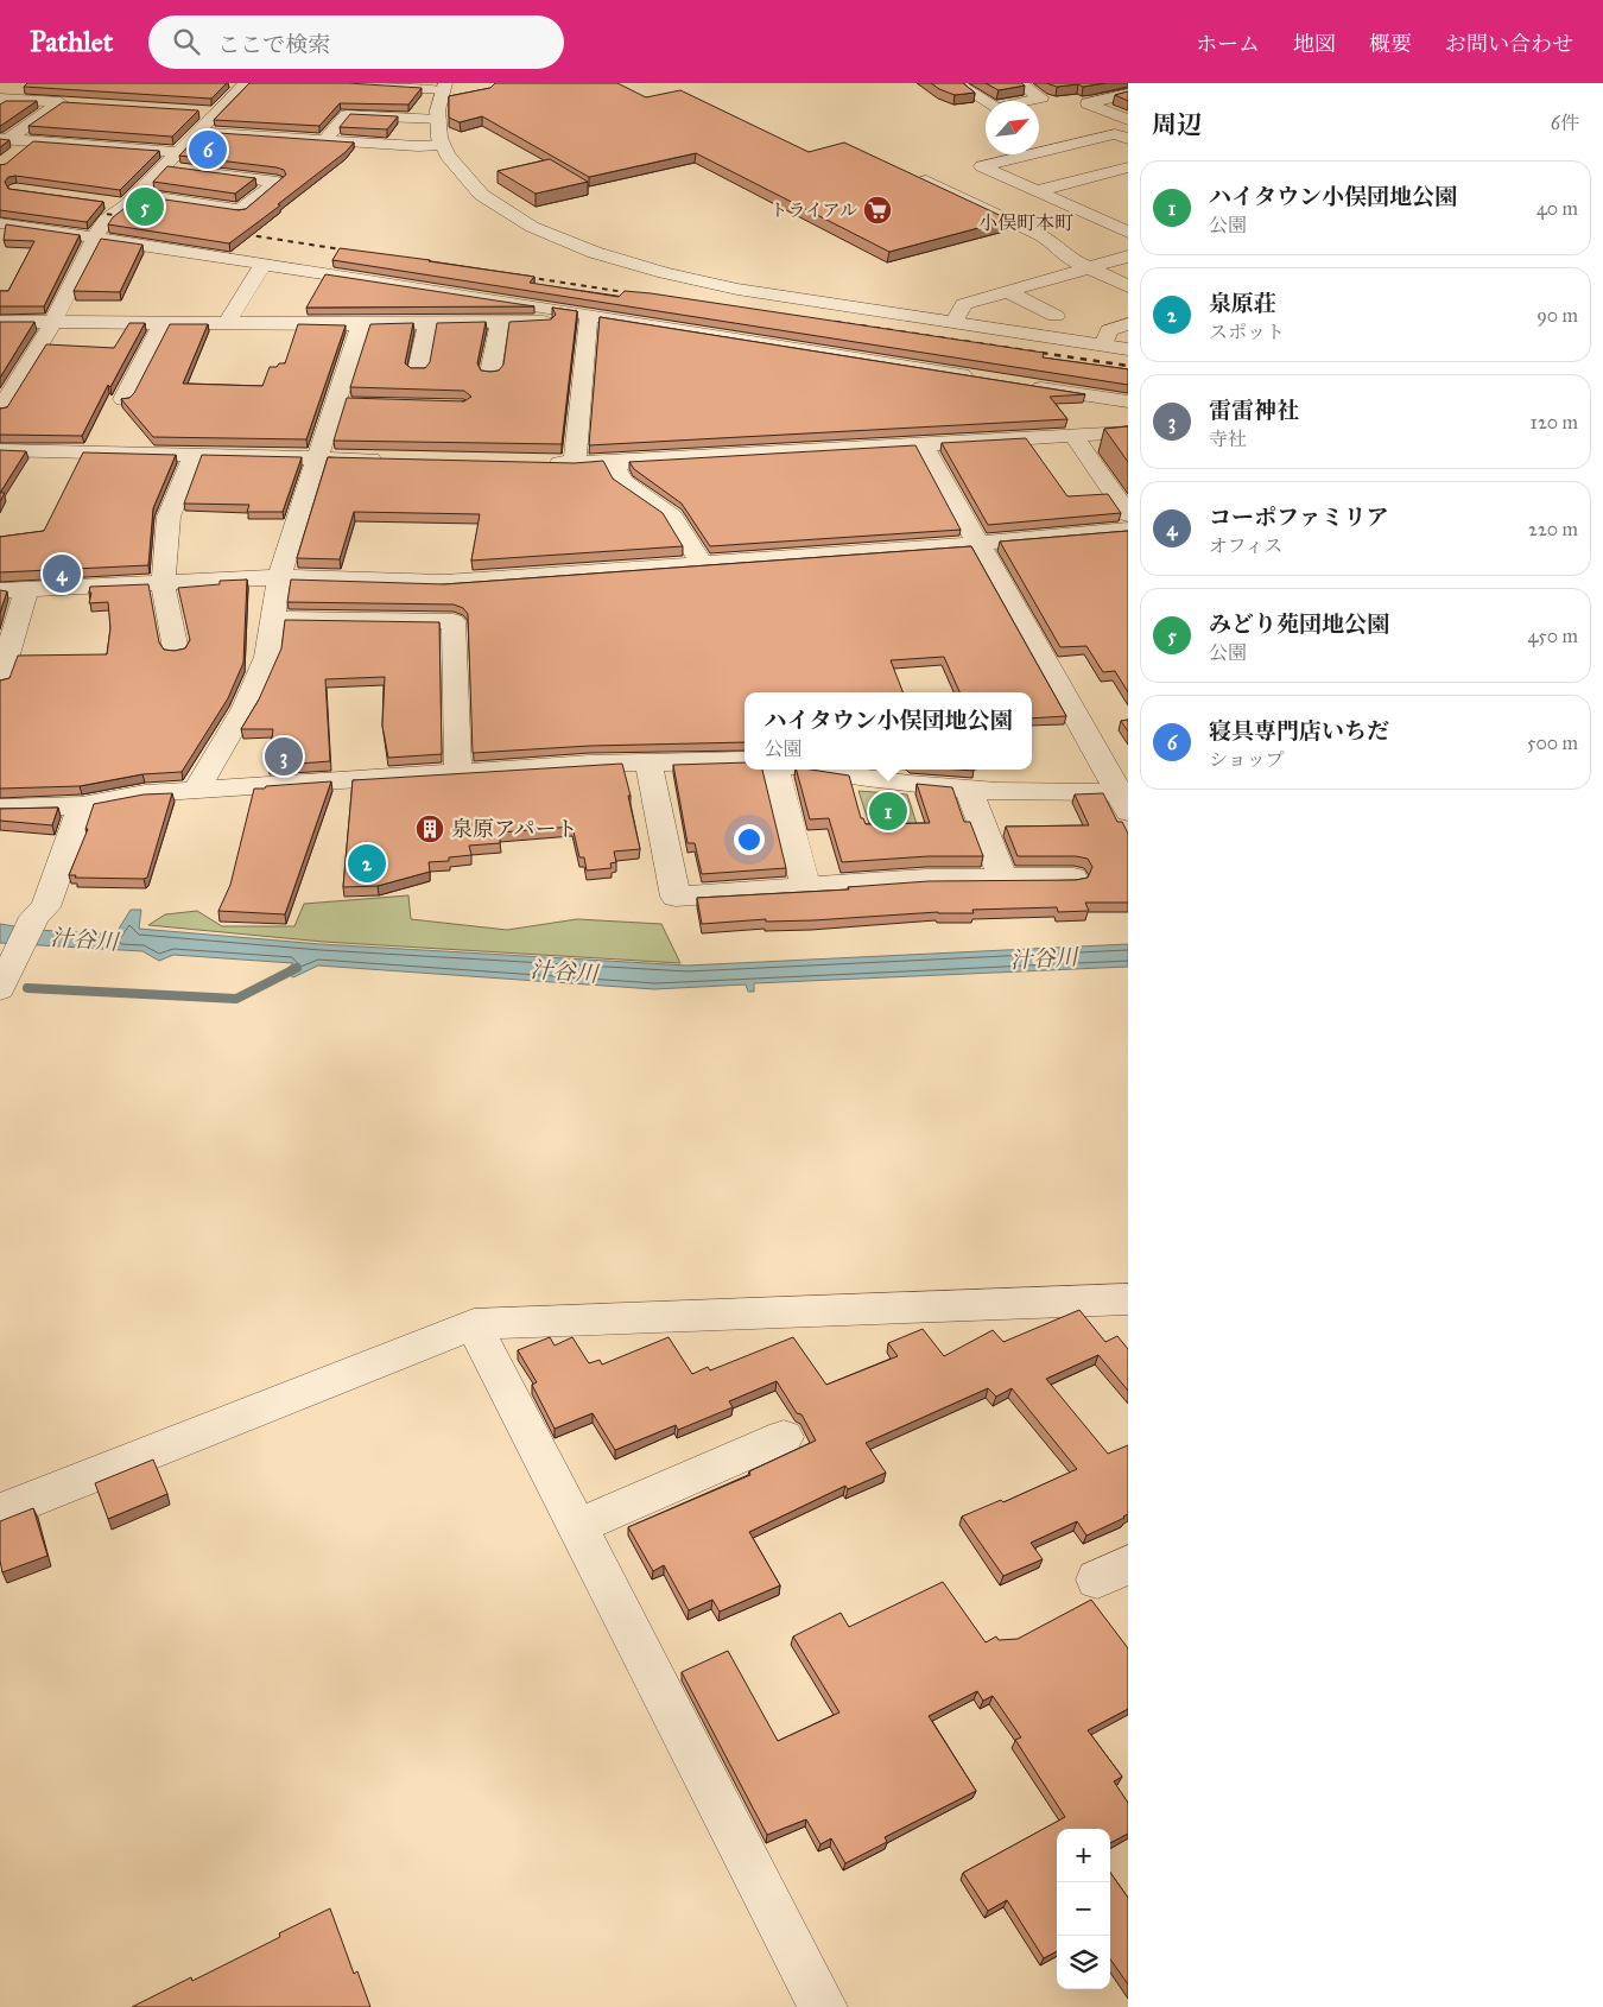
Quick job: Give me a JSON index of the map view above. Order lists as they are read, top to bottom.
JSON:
{
  "districts": ["小俣町本町"],
  "water": ["汁谷川"],
  "places": {
    "supermarket": ["トライアル"],
    "building": ["泉原アパート"]
  },
  "north": "top right",
  "page": {
    "header": "Pathlet",
    "search": "ここで検索",
    "nav": [
      "ホーム",
      "地図",
      "概要",
      "お問い合わせ"
    ],
    "heading": ["周辺", "6件"],
    "pins": [
      "6",
      "5",
      "4",
      "3",
      "1",
      "2"
    ],
    "list": [
      {
        "mark": "1",
        "name": "ハイタウン小俣団地公園",
        "note": "公園",
        "value": "40 m"
      },
      {
        "mark": "2",
        "name": "泉原荘",
        "note": "スポット",
        "value": "90 m"
      },
      {
        "mark": "3",
        "name": "雷雷神社",
        "note": "寺社",
        "value": "120 m"
      },
      {
        "mark": "4",
        "name": "コーポファミリア",
        "note": "オフィス",
        "value": "220 m"
      },
      {
        "mark": "5",
        "name": "みどり苑団地公園",
        "note": "公園",
        "value": "450 m"
      },
      {
        "mark": "6",
        "name": "寝具専門店いちだ",
        "note": "ショップ",
        "value": "500 m"
      }
    ],
    "popup": ["ハイタウン小俣団地公園", "公園"],
    "map_buttons": ["+", "−"]
  }
}
